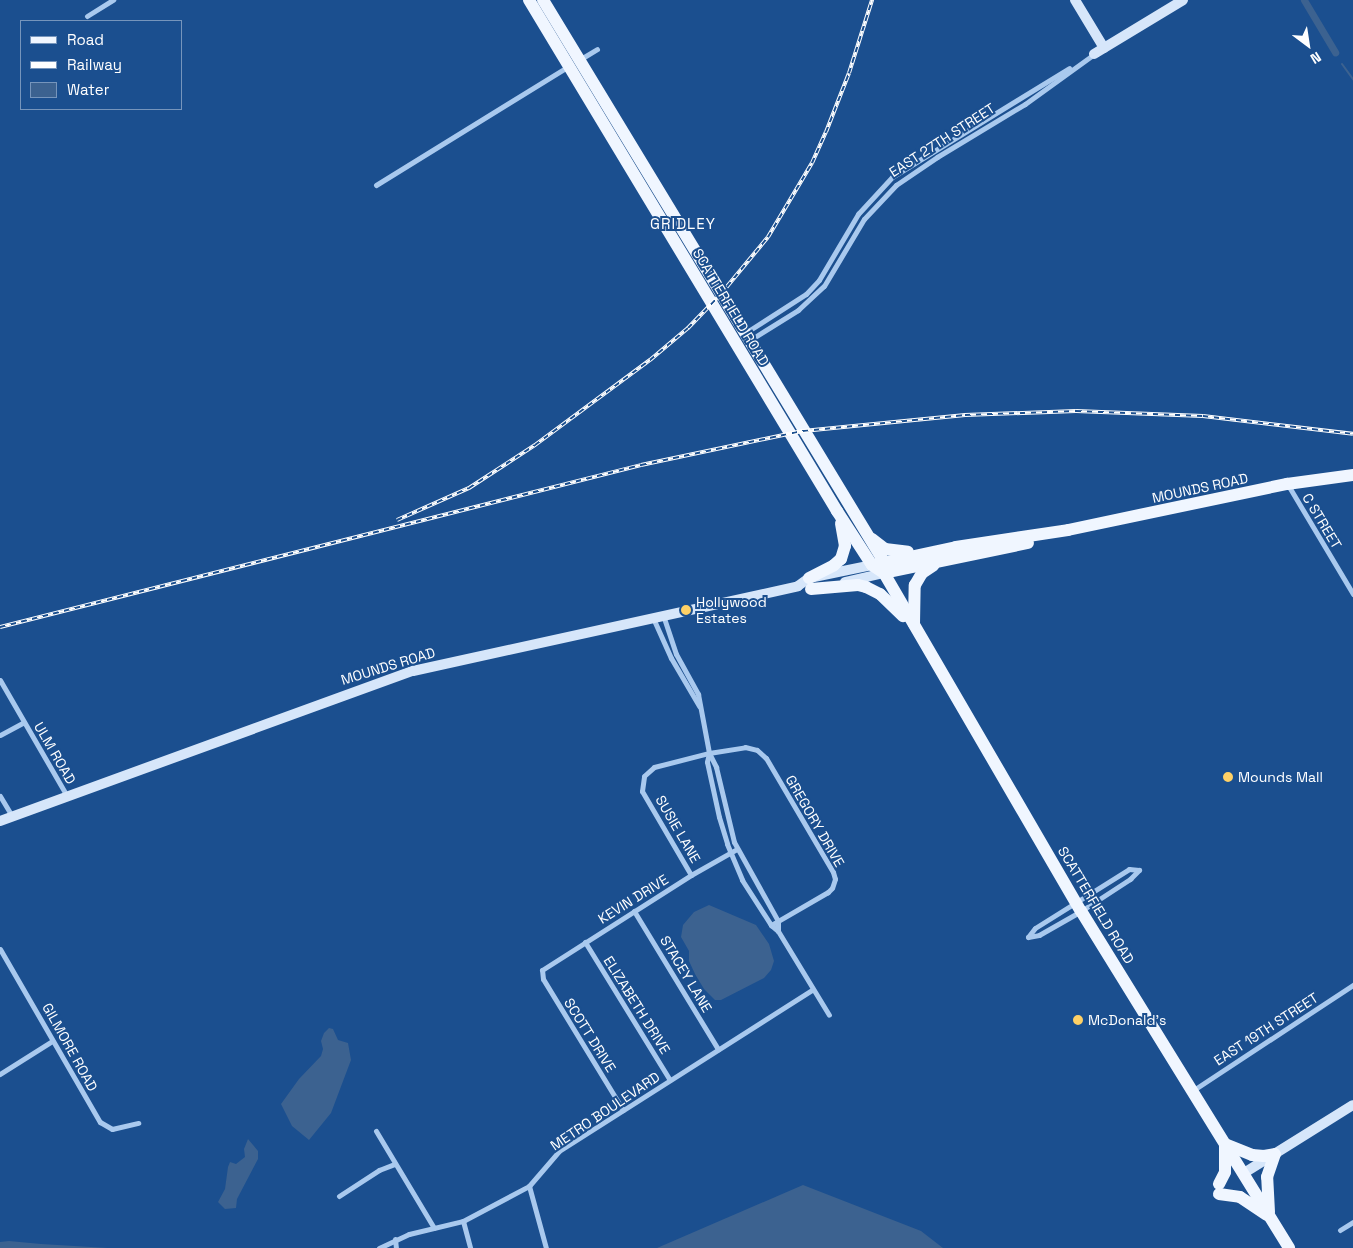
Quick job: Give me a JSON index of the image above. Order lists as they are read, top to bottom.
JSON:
{
  "streets": {
    "main road": ["EAST 27TH STREET", "SCATTERFIELD ROAD", "MOUNDS ROAD"],
    "street": [
      "C STREET",
      "ULM ROAD",
      "GREGORY DRIVE",
      "SUSIE LANE",
      "KEVIN DRIVE",
      "STACEY LANE",
      "ELIZABETH DRIVE",
      "EAST 19TH STREET",
      "SCOTT DRIVE",
      "GILMORE ROAD",
      "METRO BOULEVARD"
    ]
  },
  "crossings": [
    ["EAST 27TH STREET", "SCATTERFIELD ROAD"],
    ["SCATTERFIELD ROAD", "MOUNDS ROAD"],
    ["SCATTERFIELD ROAD", "EAST 19TH STREET"],
    ["MOUNDS ROAD", "C STREET"],
    ["MOUNDS ROAD", "ULM ROAD"],
    ["GREGORY DRIVE", "SUSIE LANE"],
    ["SUSIE LANE", "KEVIN DRIVE"],
    ["KEVIN DRIVE", "STACEY LANE"],
    ["KEVIN DRIVE", "ELIZABETH DRIVE"],
    ["KEVIN DRIVE", "SCOTT DRIVE"],
    ["STACEY LANE", "METRO BOULEVARD"],
    ["ELIZABETH DRIVE", "METRO BOULEVARD"],
    ["SCOTT DRIVE", "METRO BOULEVARD"]
  ],
  "districts": ["GRIDLEY"],
  "places": ["Hollywood Estates", "Mounds Mall", "McDonald's"],
  "legend": ["Road", "Railway", "Water"],
  "north": "bottom right"
}
